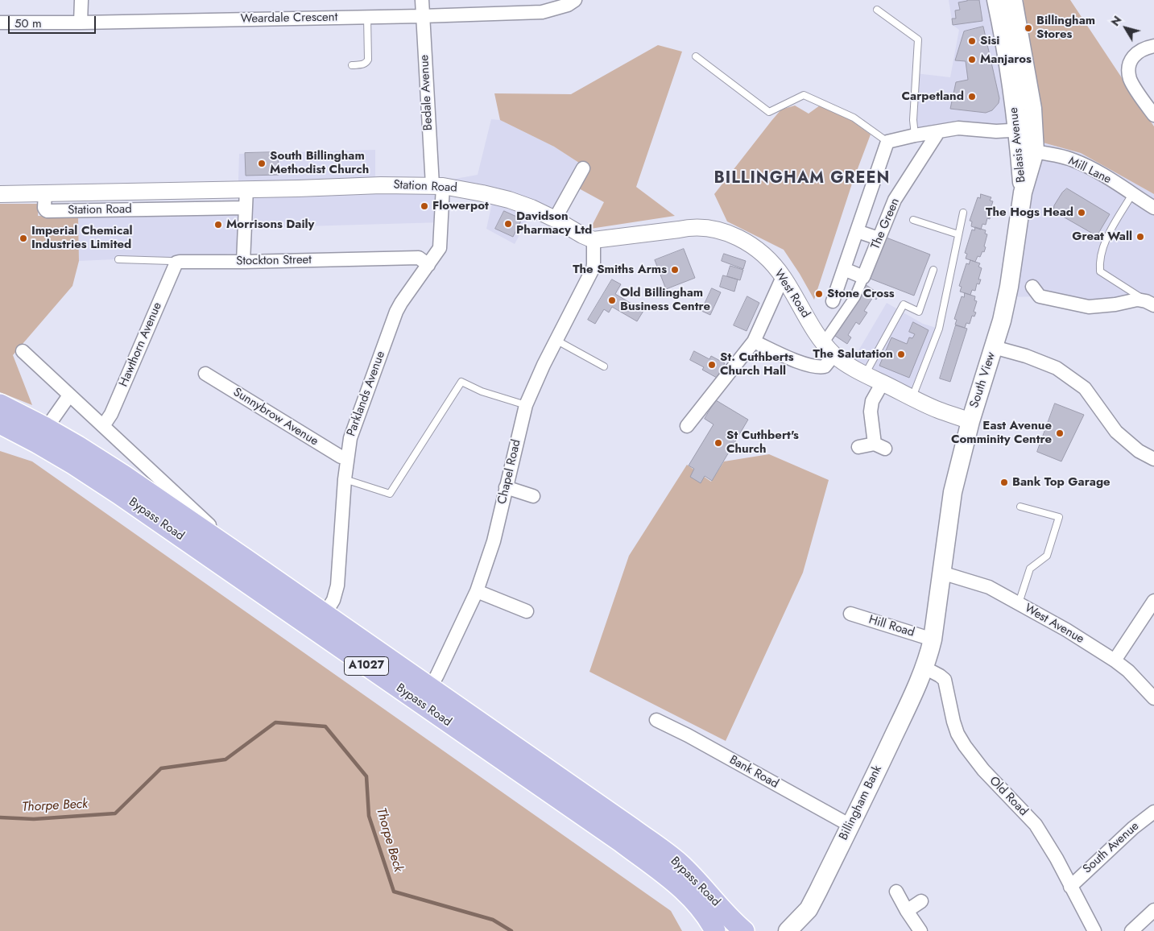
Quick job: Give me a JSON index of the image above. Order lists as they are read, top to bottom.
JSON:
{
  "streets": {
    "main road": [
      "Belasis Avenue",
      "South View",
      "Bypass Road",
      "A1027",
      "Billingham Bank"
    ],
    "street": [
      "Weardale Crescent",
      "Bedale Avenue",
      "Mill Lane",
      "Station Road",
      "The Green",
      "Stockton Street",
      "West Road",
      "Hawthorn Avenue",
      "Parklands Avenue",
      "Sunnybrow Avenue",
      "Chapel Road",
      "West Avenue",
      "Hill Road",
      "Bank Road",
      "Old Road",
      "South Avenue"
    ]
  },
  "crossings": [
    ["Weardale Crescent", "Bedale Avenue"],
    ["Bedale Avenue", "Station Road"],
    ["Bedale Avenue", "Parklands Avenue"],
    ["Belasis Avenue", "Mill Lane"],
    ["Belasis Avenue", "South View"],
    ["Station Road", "West Road"],
    ["Station Road", "Parklands Avenue"],
    ["Station Road", "Chapel Road"],
    ["The Green", "West Road"],
    ["Stockton Street", "Hawthorn Avenue"],
    ["Stockton Street", "Parklands Avenue"],
    ["West Road", "South View"],
    ["West Road", "Chapel Road"],
    ["Hawthorn Avenue", "Bypass Road"],
    ["South View", "West Avenue"],
    ["South View", "Hill Road"],
    ["Parklands Avenue", "Sunnybrow Avenue"],
    ["Parklands Avenue", "Bypass Road"],
    ["Chapel Road", "Bypass Road"],
    ["Bank Road", "Billingham Bank"],
    ["Old Road", "Billingham Bank"],
    ["Old Road", "South Avenue"]
  ],
  "districts": ["BILLINGHAM GREEN"],
  "water": ["Thorpe Beck"],
  "places": [
    "Billingham Stores",
    "Sisi",
    "Manjaros",
    "Carpetland",
    "South Billingham Methodist Church",
    "Flowerpot",
    "The Hogs Head",
    "Davidson Pharmacy Ltd",
    "Morrisons Daily",
    "Great Wall",
    "Imperial Chemical Industries Limited",
    "The Smiths Arms",
    "Stone Cross",
    "Old Billingham Business Centre",
    "The Salutation",
    "St. Cuthberts Church Hall",
    "East Avenue Comminity Centre",
    "St Cuthbert's Church",
    "Bank Top Garage"
  ],
  "scale_bar": "50 m",
  "north": "top left"
}
